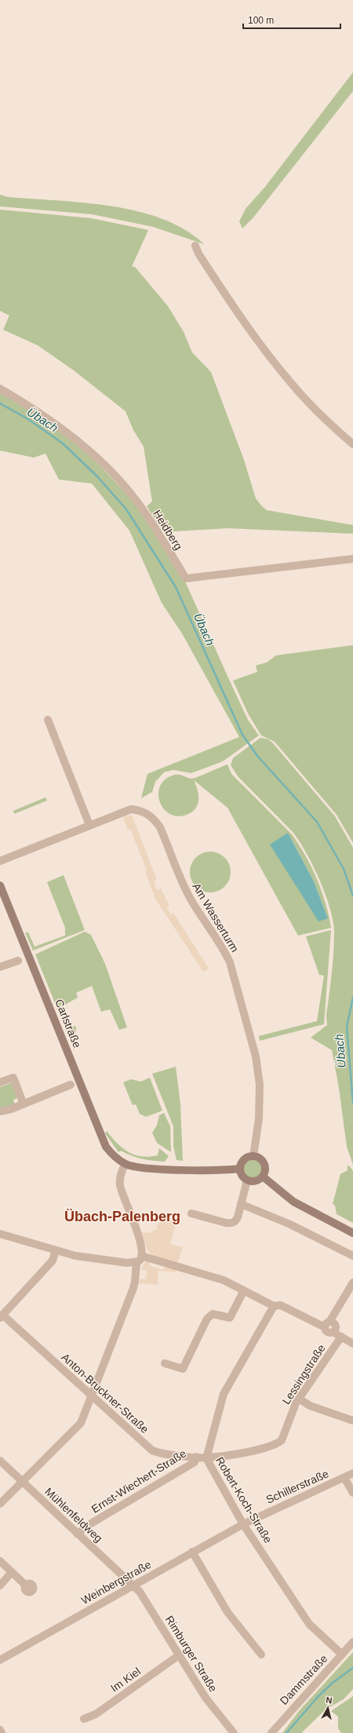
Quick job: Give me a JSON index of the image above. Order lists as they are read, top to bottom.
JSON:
{
  "streets": {
    "main road": ["Carlstraße"],
    "street": [
      "Heidberg",
      "Am Wasserturm",
      "Lessingstraße",
      "Anton-Bruckner-Straße",
      "Ernst-Wiechert-Straße",
      "Schillerstraße",
      "Robert-Koch-Straße",
      "Mühlenfeldweg",
      "Weinbergstraße",
      "Rimburger Straße",
      "Im Kiel",
      "Dammstraße"
    ]
  },
  "crossings": [
    ["Lessingstraße", "Anton-Bruckner-Straße"],
    ["Lessingstraße", "Robert-Koch-Straße"],
    ["Anton-Bruckner-Straße", "Ernst-Wiechert-Straße"],
    ["Anton-Bruckner-Straße", "Robert-Koch-Straße"],
    ["Ernst-Wiechert-Straße", "Mühlenfeldweg"],
    ["Schillerstraße", "Robert-Koch-Straße"],
    ["Schillerstraße", "Weinbergstraße"],
    ["Robert-Koch-Straße", "Weinbergstraße"],
    ["Robert-Koch-Straße", "Dammstraße"],
    ["Mühlenfeldweg", "Weinbergstraße"],
    ["Mühlenfeldweg", "Rimburger Straße"],
    ["Weinbergstraße", "Rimburger Straße"],
    ["Rimburger Straße", "Im Kiel"]
  ],
  "districts": ["Übach-Palenberg"],
  "water": ["Übach"],
  "scale_bar": "100 m",
  "north": "top"
}
